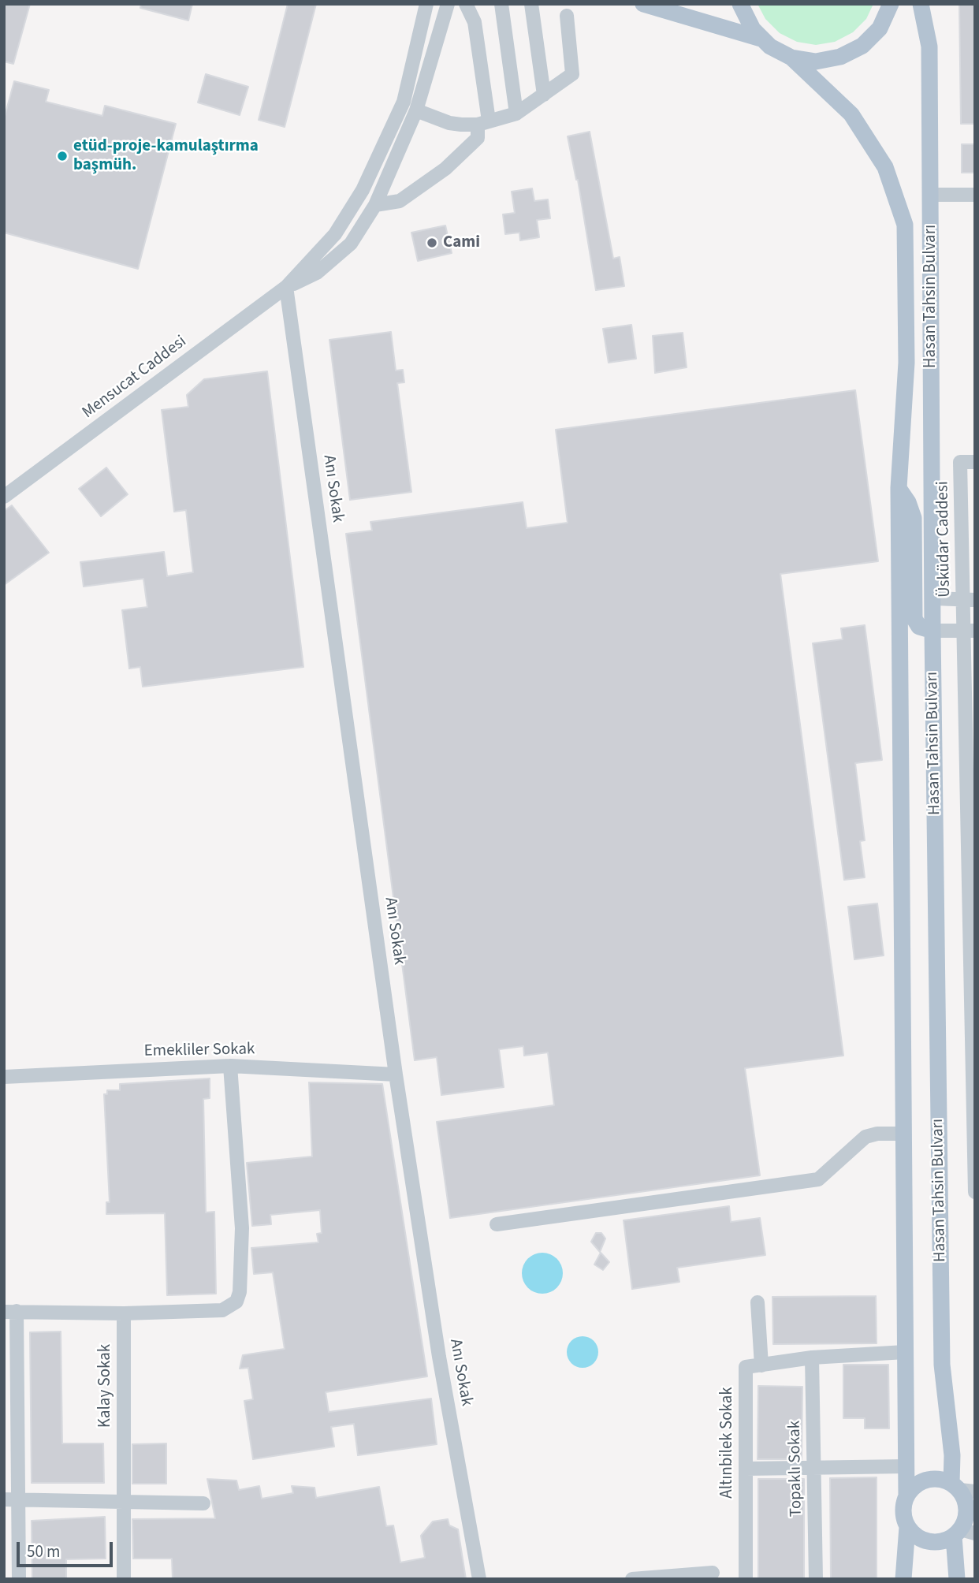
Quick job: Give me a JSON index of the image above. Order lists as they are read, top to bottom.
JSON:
{
  "streets": {
    "main road": ["Hasan Tahsin Bulvarı"],
    "street": [
      "Mensucat Caddesi",
      "Anı Sokak",
      "Üsküdar Caddesi",
      "Emekliler Sokak",
      "Kalay Sokak",
      "Altınbilek Sokak",
      "Topaklı Sokak"
    ]
  },
  "crossings": [
    ["Mensucat Caddesi", "Anı Sokak"],
    ["Anı Sokak", "Emekliler Sokak"]
  ],
  "places": ["etüd-proje-kamulaştırma başmüh.", "Cami"],
  "scale_bar": "50 m"
}
